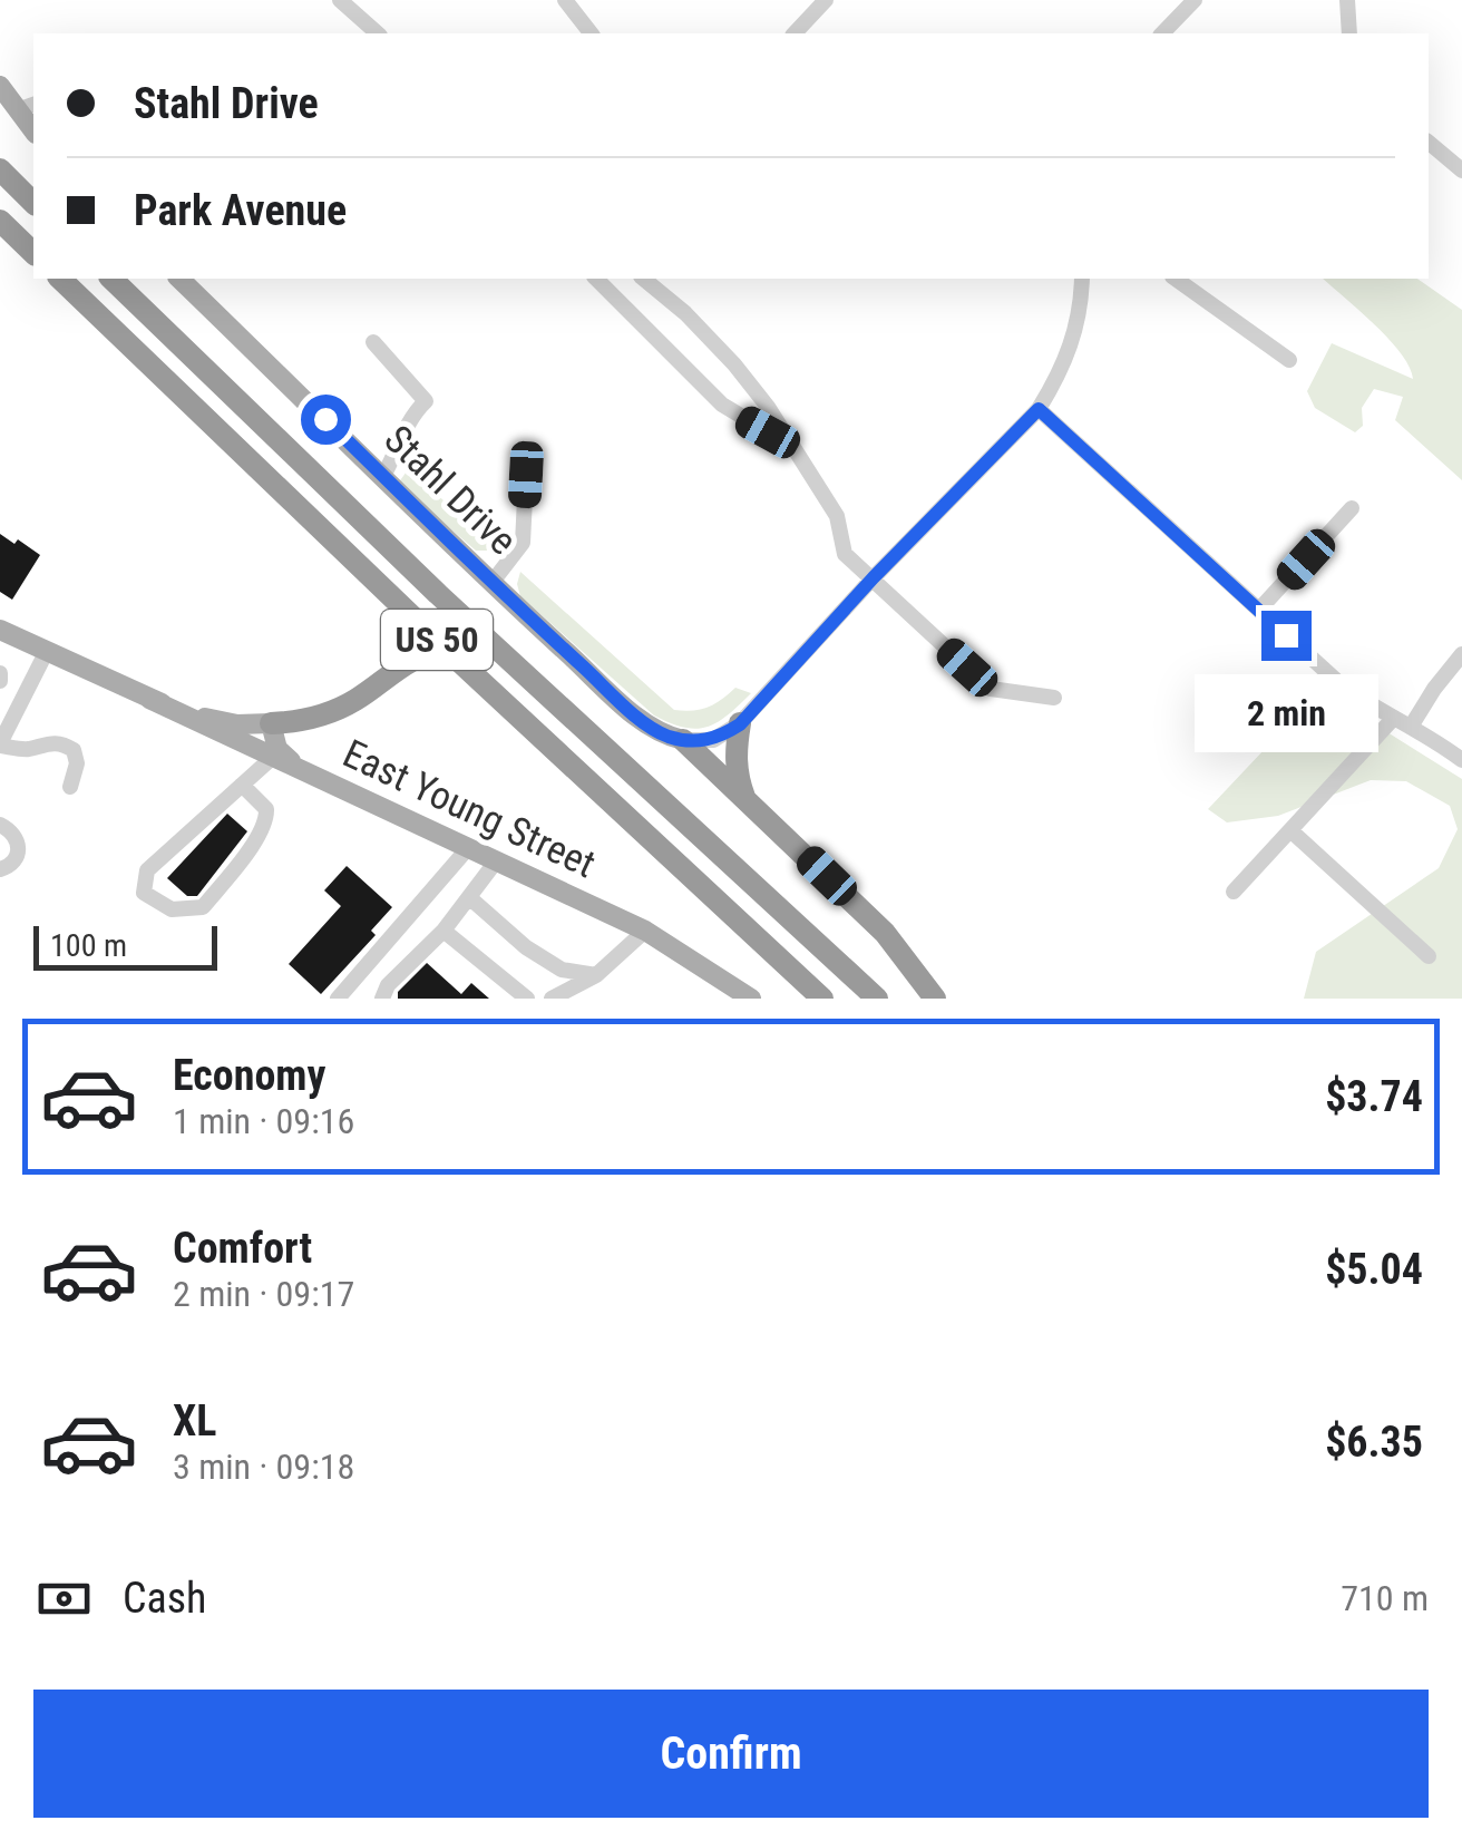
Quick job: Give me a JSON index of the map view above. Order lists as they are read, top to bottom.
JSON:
{
  "streets": {
    "highway": ["US 50"],
    "main road": ["Stahl Drive", "East Young Street"]
  },
  "scale_bar": "100 m",
  "page": {
    "banner": ["Stahl Drive", "Park Avenue"],
    "bubble": "2 min",
    "scale": "100 m",
    "list": [
      {
        "name": "Economy",
        "note": "1 min · 09:16",
        "value": "$3.74"
      },
      {
        "name": "Comfort",
        "note": "2 min · 09:17",
        "value": "$5.04"
      },
      {
        "name": "XL",
        "note": "3 min · 09:18",
        "value": "$6.35"
      }
    ],
    "pay": ["Cash", "710 m"],
    "buttons": "Confirm"
  }
}
